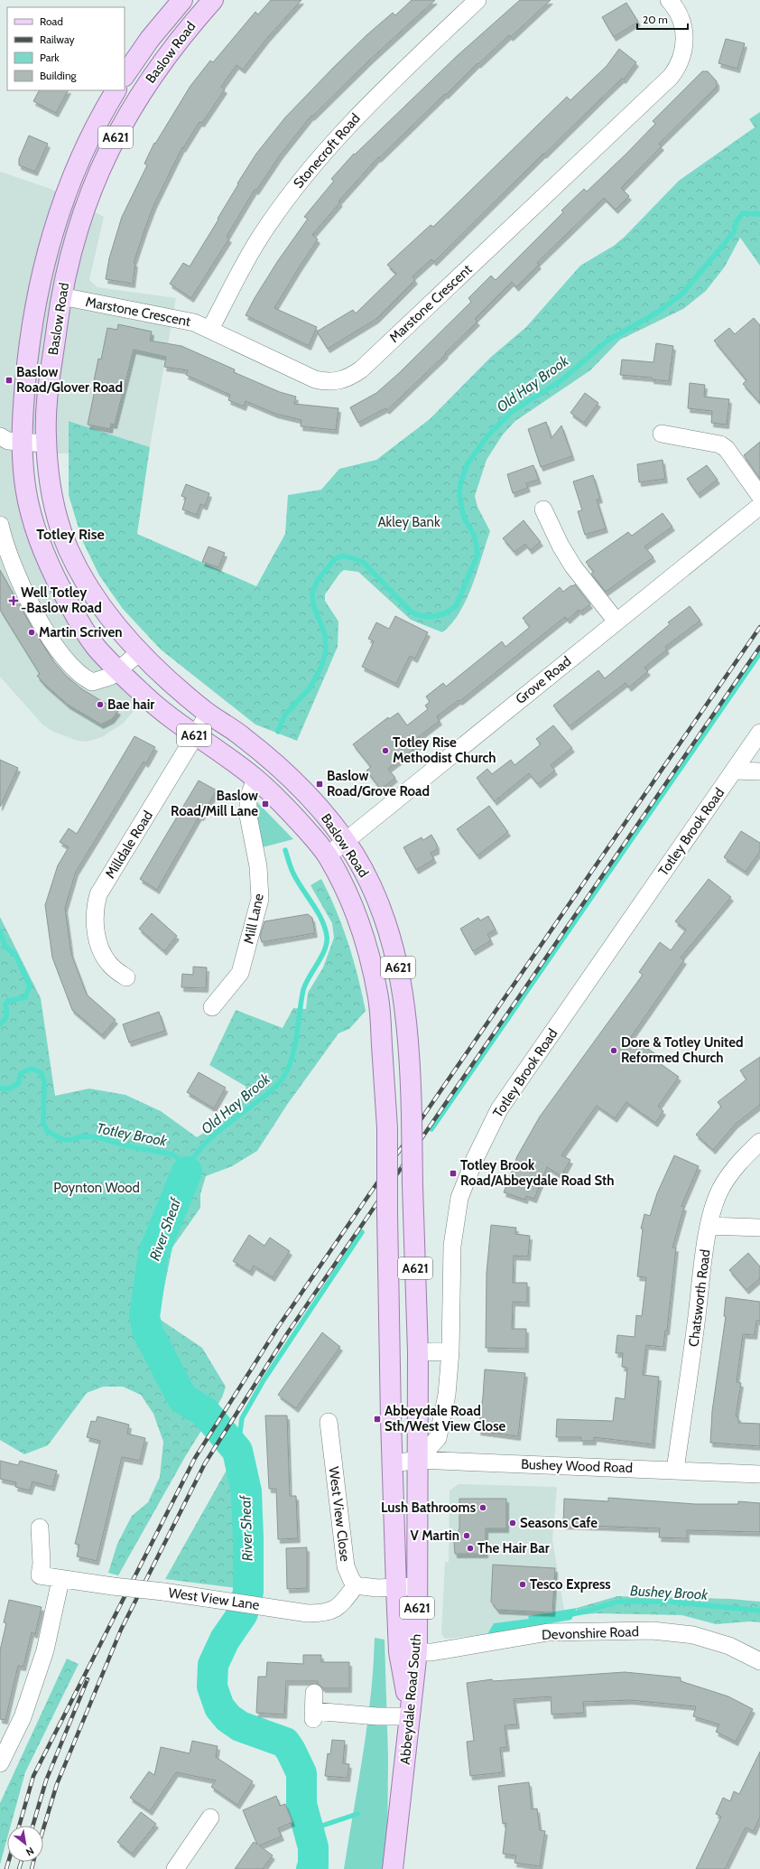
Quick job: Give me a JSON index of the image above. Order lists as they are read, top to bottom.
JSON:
{
  "streets": {
    "main road": ["Baslow Road", "A621", "Abbeydale Road South"],
    "street": [
      "Stonecroft Road",
      "Marstone Crescent",
      "Grove Road",
      "Totley Brook Road",
      "Milldale Road",
      "Mill Lane",
      "Chatsworth Road",
      "Bushey Wood Road",
      "West View Close",
      "West View Lane",
      "Devonshire Road"
    ]
  },
  "crossings": [
    ["Baslow Road", "Marstone Crescent"],
    ["Baslow Road", "Grove Road"],
    ["Baslow Road", "Milldale Road"],
    ["Baslow Road", "Abbeydale Road South"],
    ["A621", "Grove Road"],
    ["A621", "Milldale Road"],
    ["A621", "Mill Lane"],
    ["A621", "Bushey Wood Road"],
    ["A621", "Devonshire Road"],
    ["A621", "Abbeydale Road South"],
    ["Stonecroft Road", "Marstone Crescent"],
    ["Totley Brook Road", "Bushey Wood Road"],
    ["Totley Brook Road", "Abbeydale Road South"],
    ["Chatsworth Road", "Bushey Wood Road"],
    ["Bushey Wood Road", "Abbeydale Road South"],
    ["West View Close", "West View Lane"],
    ["Devonshire Road", "Abbeydale Road South"]
  ],
  "districts": ["Totley Rise"],
  "water": [
    "Old Hay Brook",
    "Totley Brook",
    "River Sheaf",
    "Bushey Brook"
  ],
  "parks": ["Akley Bank", "Poynton Wood"],
  "places": {
    "transit": [
      "Baslow Road/Glover Road",
      "Baslow Road/Grove Road",
      "Baslow Road/Mill Lane",
      "Totley Brook Road/Abbeydale Road Sth",
      "Abbeydale Road Sth/West View Close"
    ],
    "health": ["Well Totley -Baslow Road"],
    "other": [
      "Martin Scriven",
      "Bae hair",
      "Totley Rise Methodist Church",
      "Dore & Totley United Reformed Church",
      "Lush Bathrooms",
      "Seasons Cafe",
      "V Martin",
      "The Hair Bar",
      "Tesco Express"
    ]
  },
  "legend": [
    "Road",
    "Railway",
    "Park",
    "Building"
  ],
  "scale_bar": "20 m",
  "north": "bottom right"
}
